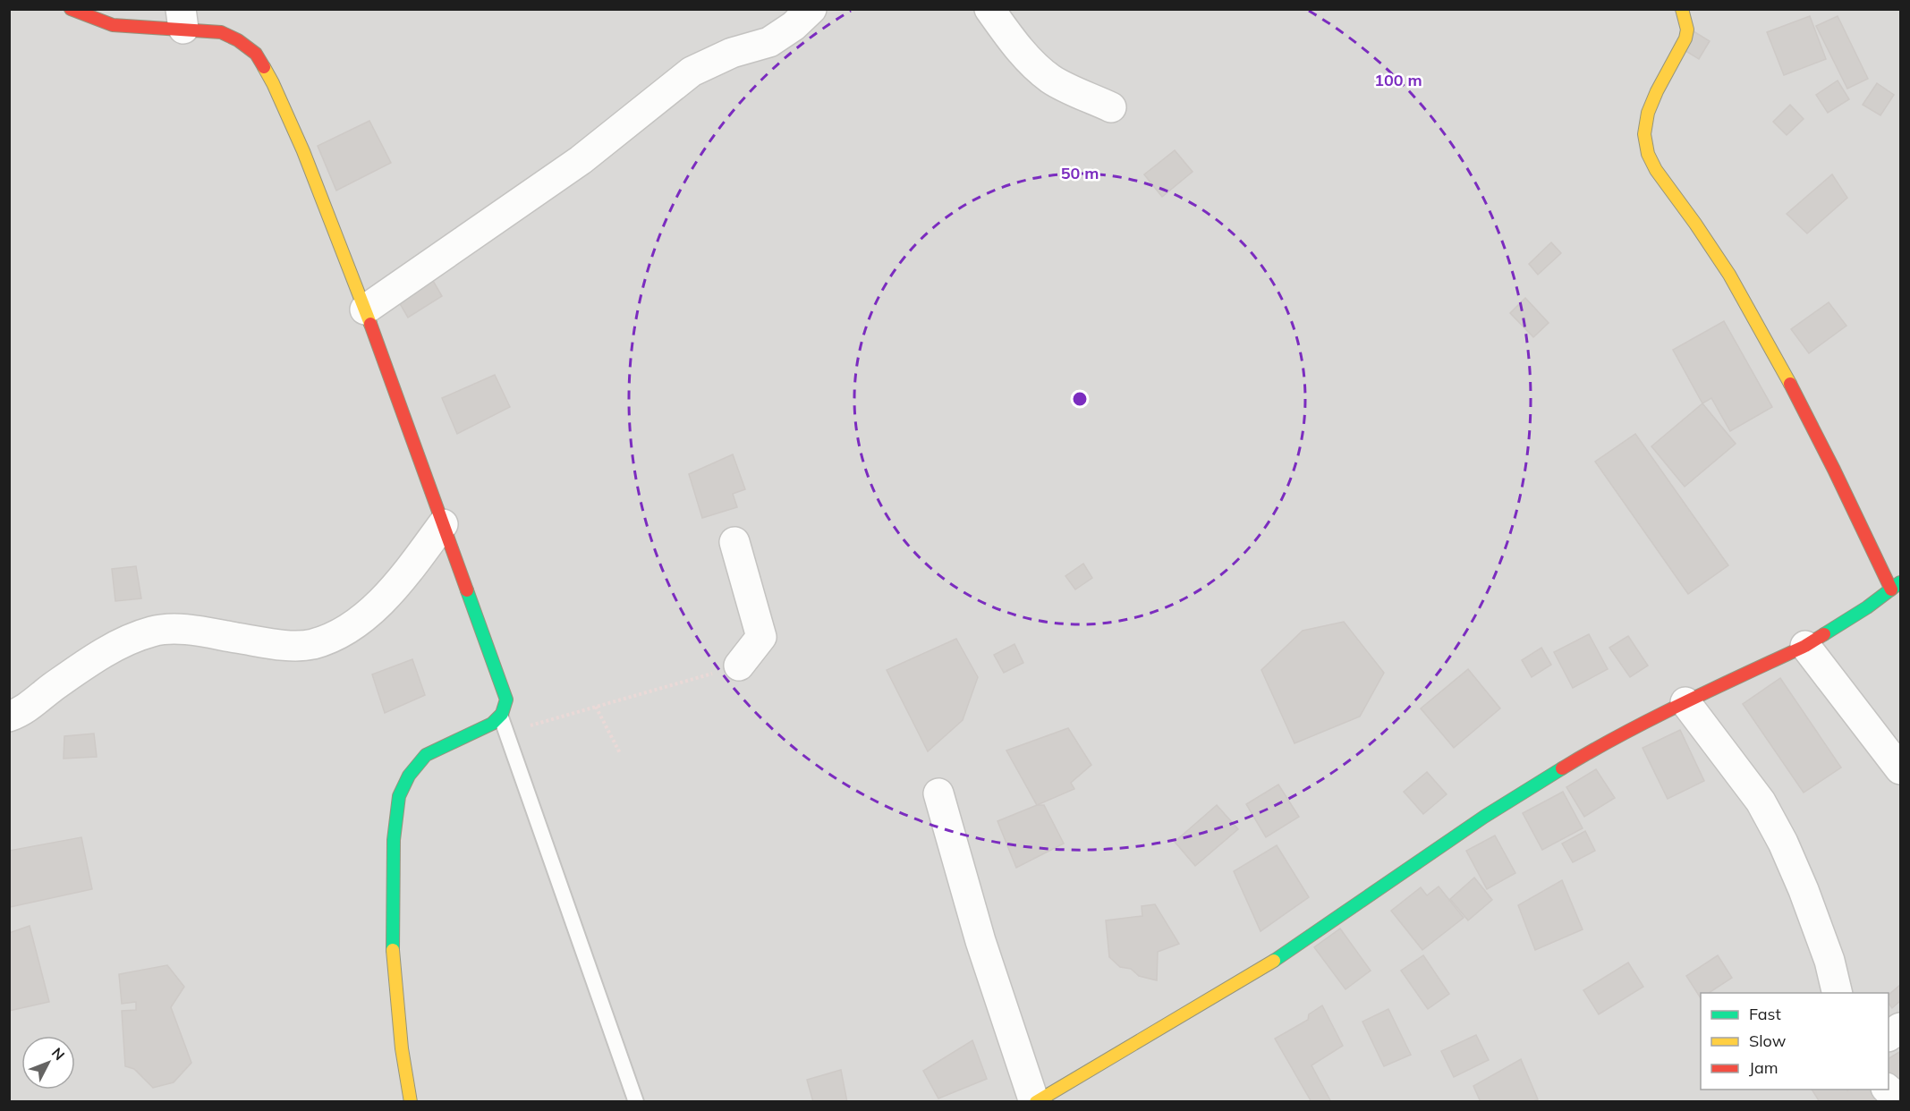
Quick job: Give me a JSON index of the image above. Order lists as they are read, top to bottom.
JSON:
{
  "legend": ["Fast", "Slow", "Jam"],
  "north": "top right",
  "rings": ["100 m", "50 m"]
}
